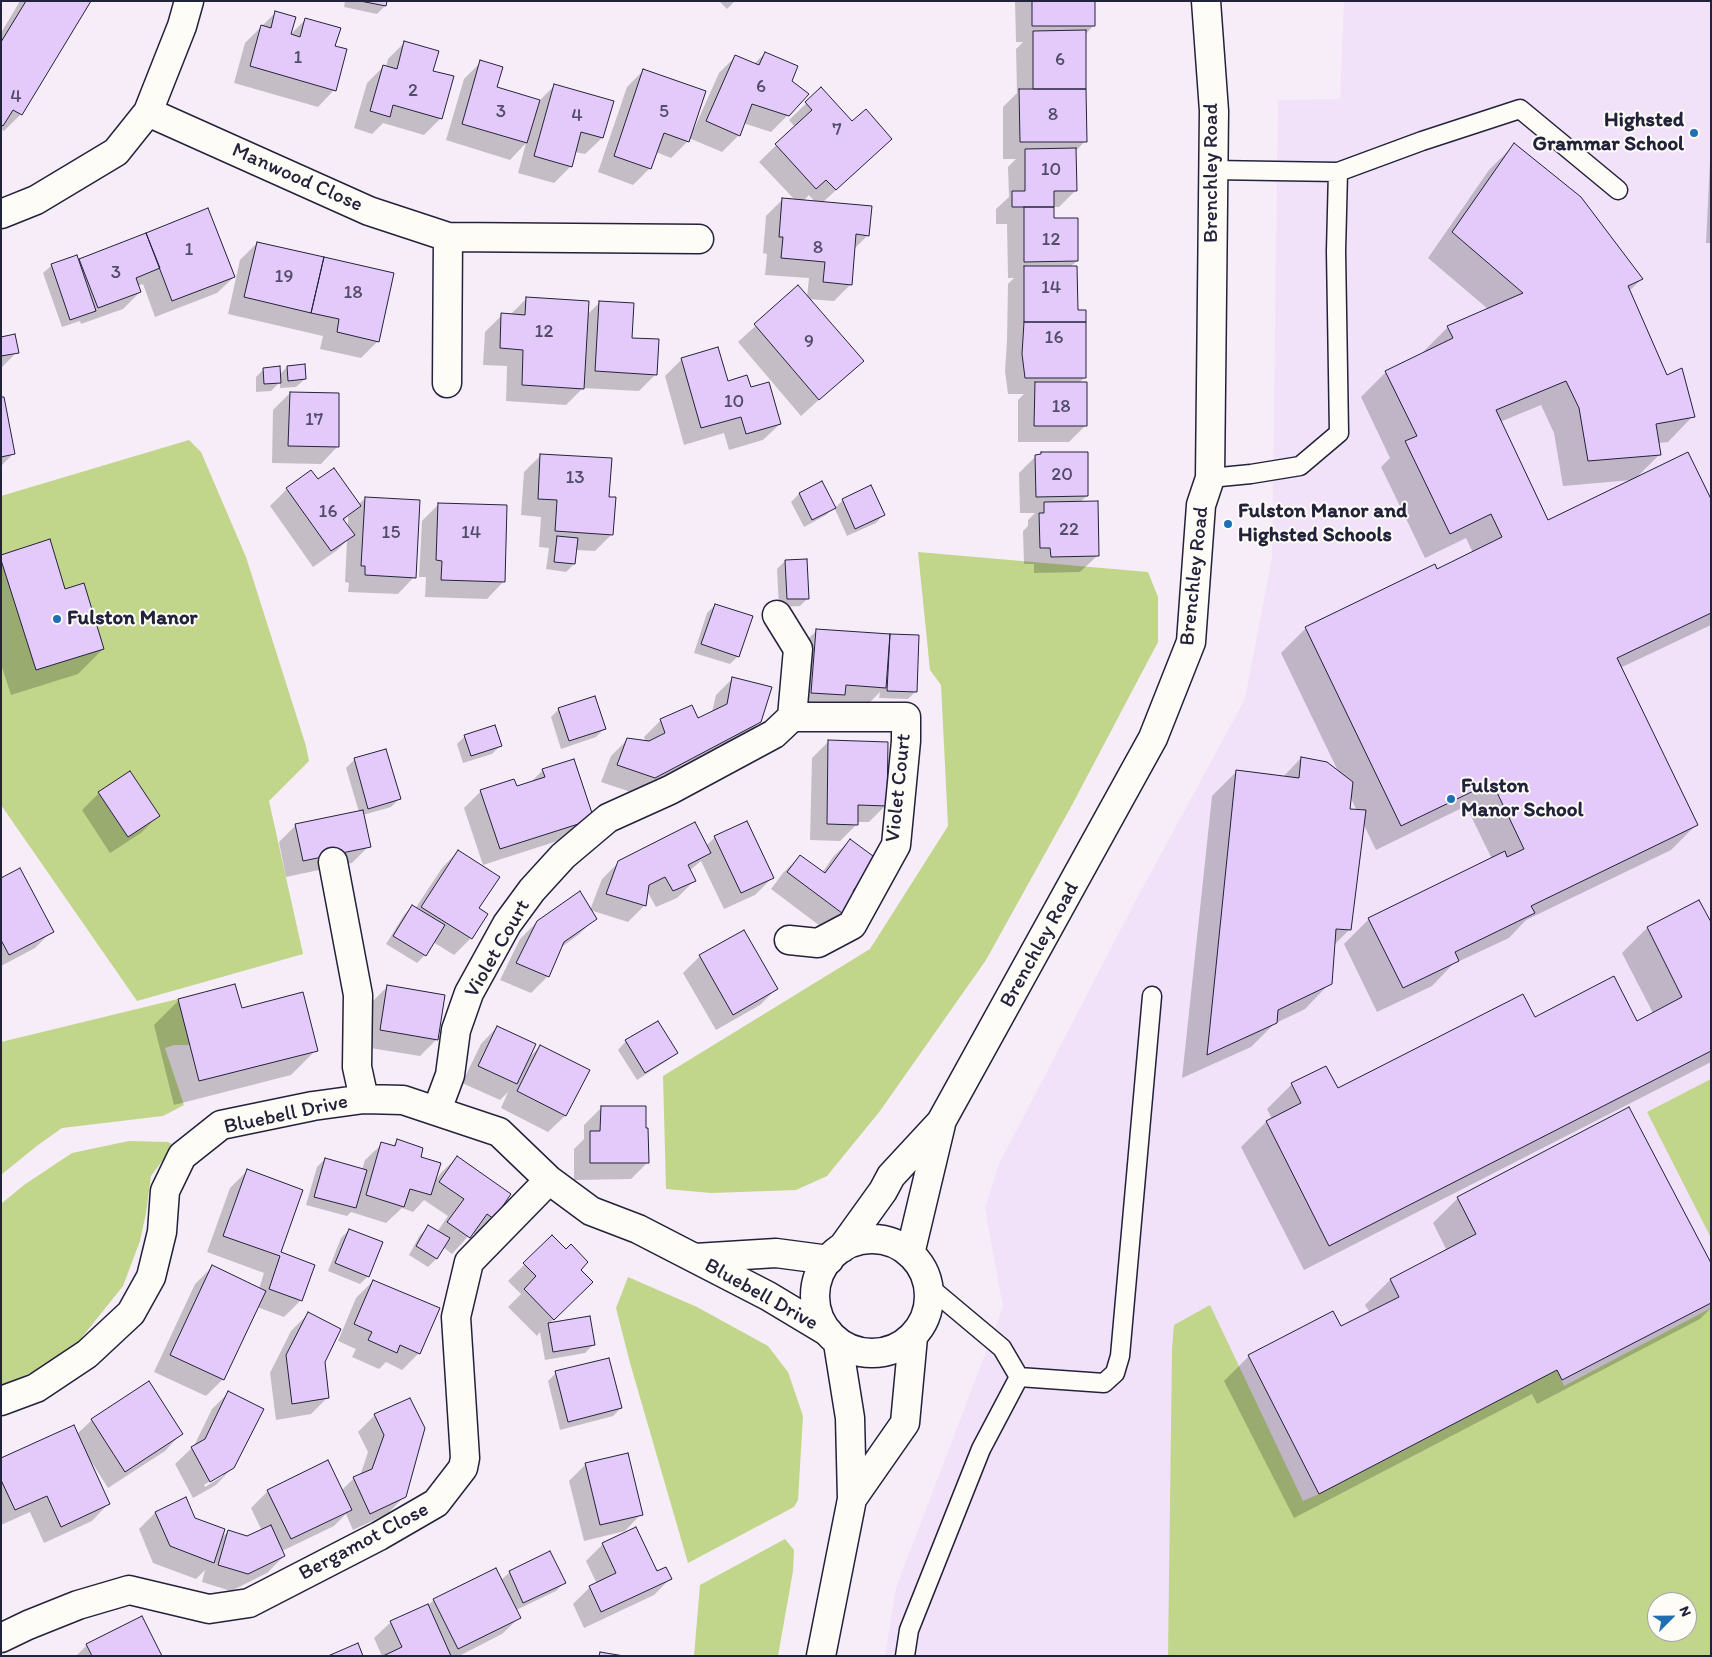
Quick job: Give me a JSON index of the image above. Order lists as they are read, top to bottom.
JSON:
{
  "streets": {
    "street": [
      "Brenchley Road",
      "Manwood Close",
      "Violet Court",
      "Bluebell Drive",
      "Bergamot Close"
    ]
  },
  "crossings": [
    ["Brenchley Road", "Bluebell Drive"],
    ["Violet Court", "Bluebell Drive"],
    ["Bluebell Drive", "Bergamot Close"]
  ],
  "places": [
    "Highsted Grammar School",
    "Fulston Manor and Highsted Schools",
    "Fulston Manor",
    "Fulston Manor School"
  ],
  "house_numbers": [
    "1",
    "6",
    "6",
    "2",
    "4",
    "3",
    "5",
    "8",
    "4",
    "7",
    "10",
    "12",
    "8",
    "1",
    "3",
    "19",
    "14",
    "18",
    "12",
    "16",
    "9",
    "10",
    "18",
    "17",
    "20",
    "13",
    "16",
    "22",
    "15",
    "14"
  ],
  "north": "top right"
}
